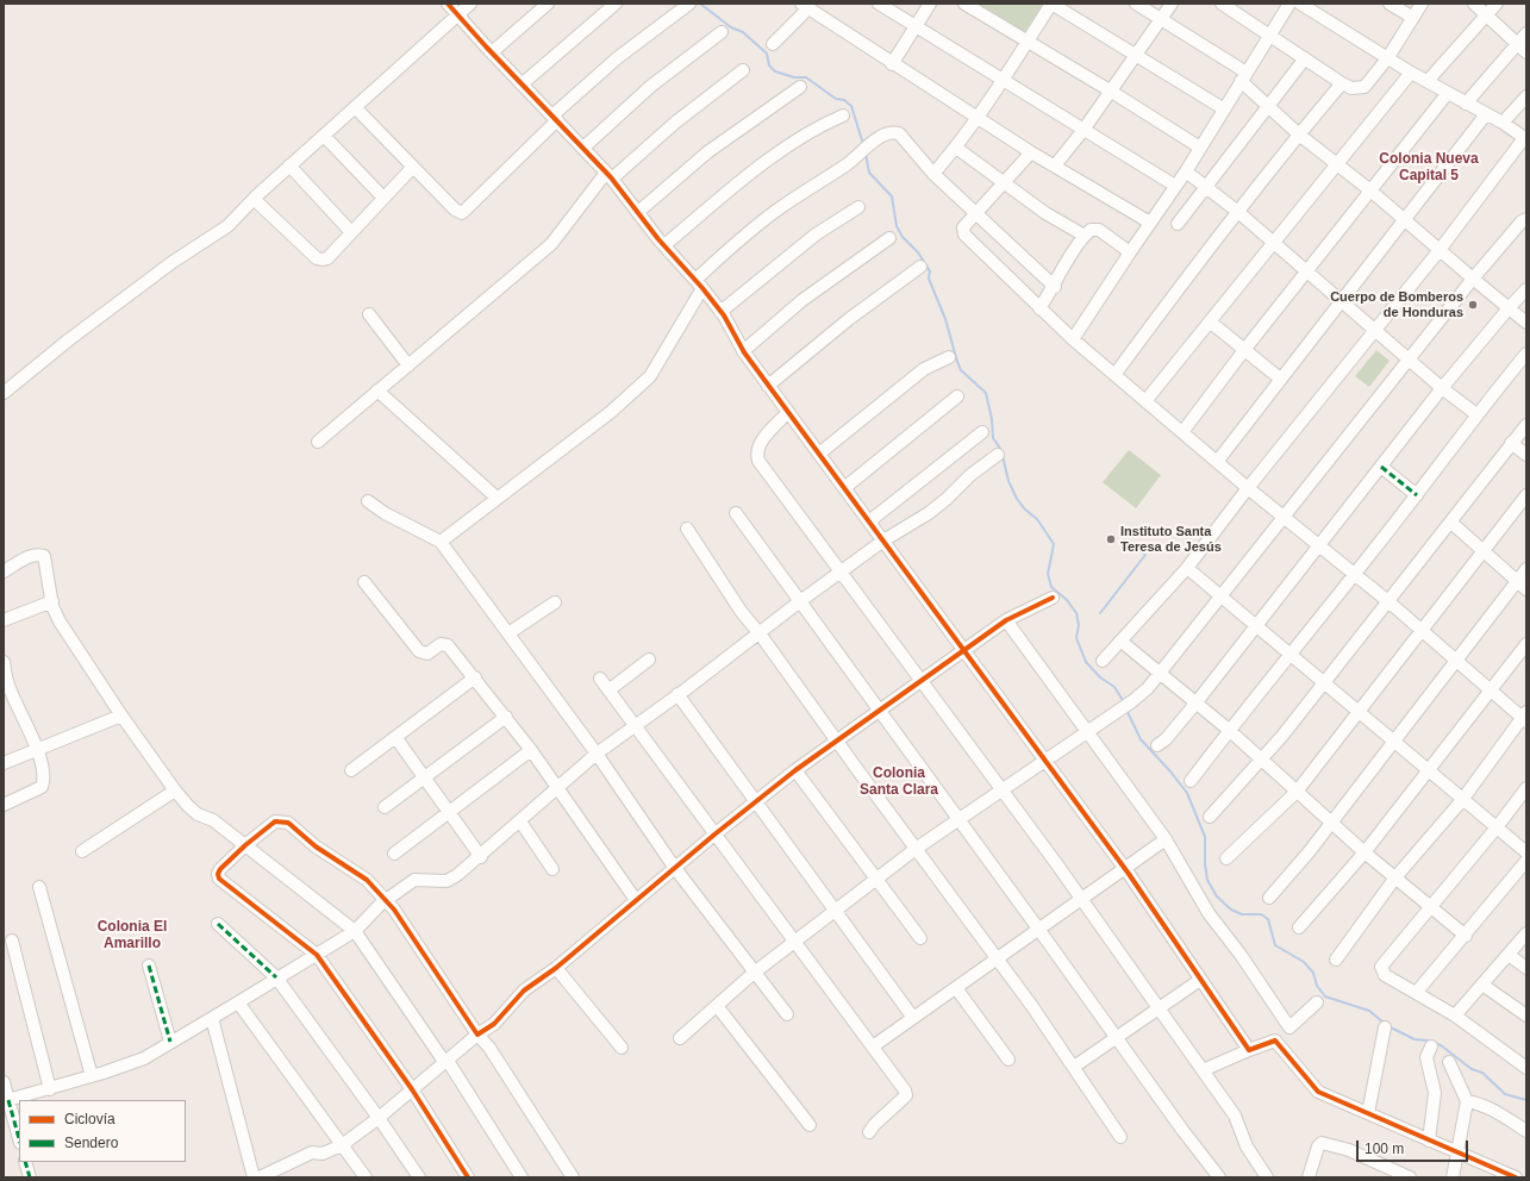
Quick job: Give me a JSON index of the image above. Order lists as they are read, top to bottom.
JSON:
{
  "districts": ["Colonia Nueva Capital 5", "Colonia Santa Clara", "Colonia El Amarillo"],
  "places": ["Cuerpo de Bomberos de Honduras", "Instituto Santa Teresa de Jesús"],
  "legend": ["Ciclovía", "Sendero"],
  "scale_bar": "100 m"
}
